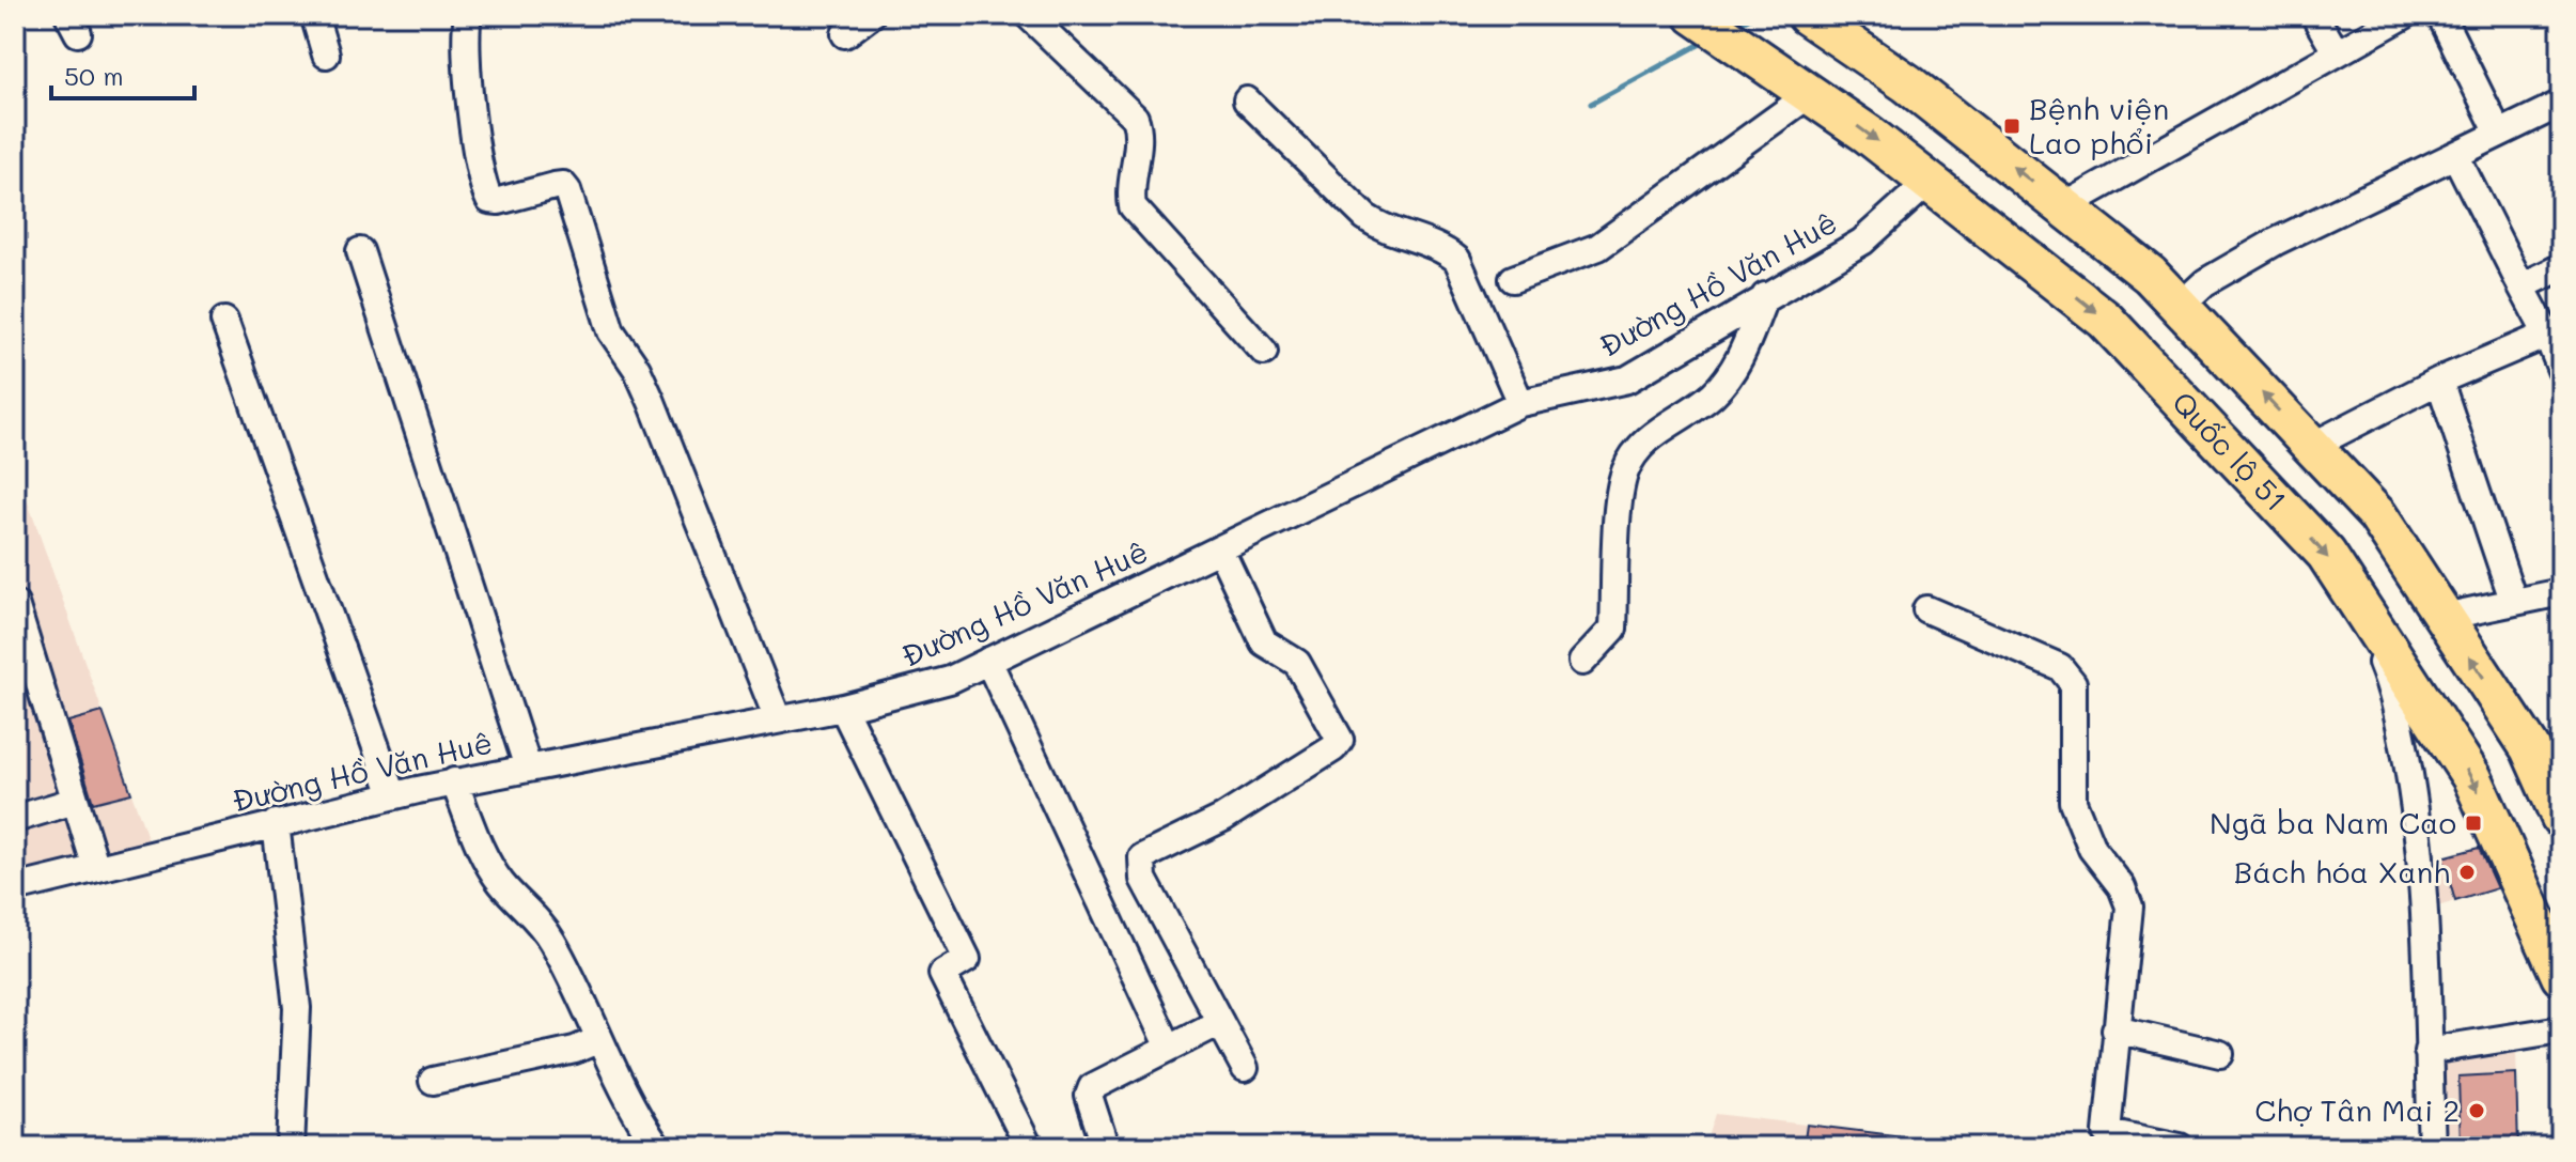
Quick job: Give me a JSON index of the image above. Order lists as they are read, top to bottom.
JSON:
{
  "streets": {
    "highway": ["Quốc lộ 51"],
    "street": ["Đường Hồ Văn Huê"]
  },
  "crossings": [
    ["Đường Hồ Văn Huê", "Quốc lộ 51"]
  ],
  "places": {
    "transit": ["Bệnh viện Lao phổi", "Ngã ba Nam Cao"],
    "other": ["Bách hóa Xanh", "Chợ Tân Mai 2"]
  },
  "scale_bar": "50 m"
}
